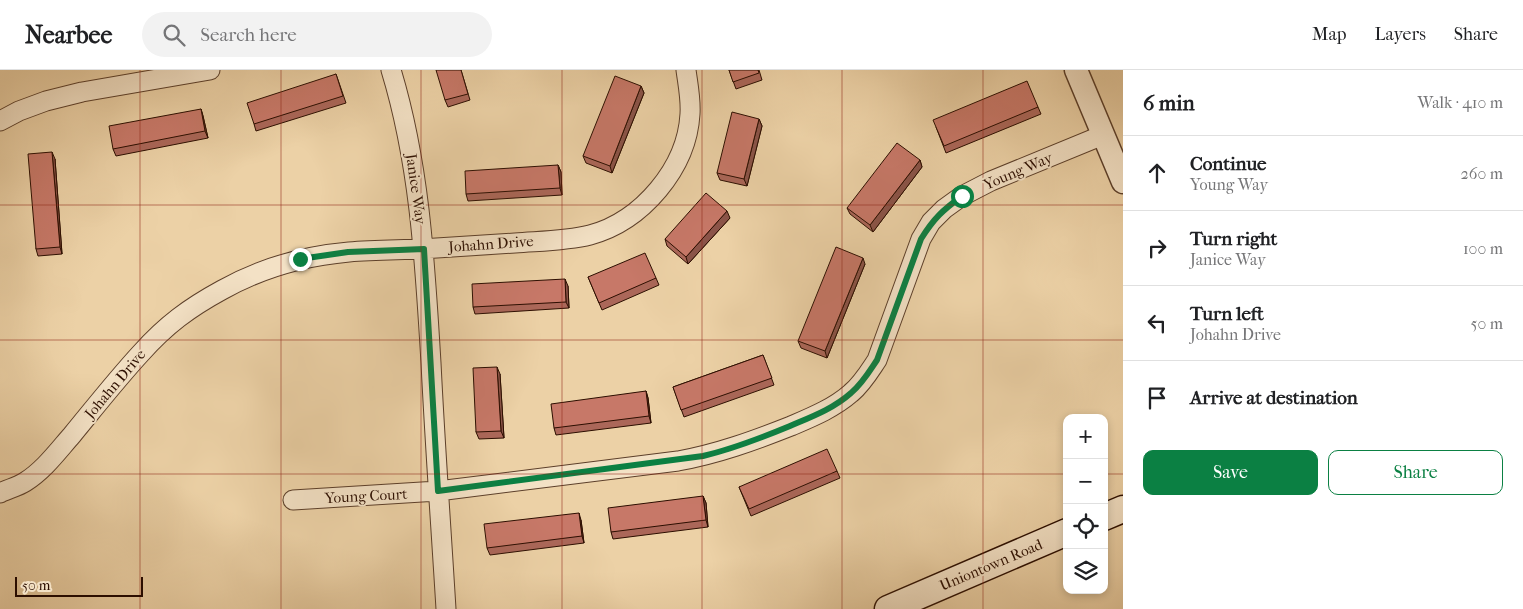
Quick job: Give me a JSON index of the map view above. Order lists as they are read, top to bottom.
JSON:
{
  "streets": {
    "main road": ["Uniontown Road"],
    "street": [
      "Young Way",
      "Janice Way",
      "Johahn Drive",
      "Young Court"
    ]
  },
  "crossings": [
    ["Young Way", "Janice Way"],
    ["Young Way", "Young Court"],
    ["Janice Way", "Johahn Drive"],
    ["Janice Way", "Young Court"]
  ],
  "scale_bar": "50 m",
  "page": {
    "header": "Nearbee",
    "search": "Search here",
    "nav": ["Map", "Layers", "Share"],
    "heading": ["6 min", "Walk · 410 m"],
    "list": [
      ["Continue", "Young Way", "260 m"],
      ["Turn right", "Janice Way", "100 m"],
      ["Turn left", "Johahn Drive", "50 m"],
      "Arrive at destination"
    ],
    "map_buttons": ["+", "−"],
    "buttons": ["Save", "Share"],
    "scale": "50 m"
  }
}
